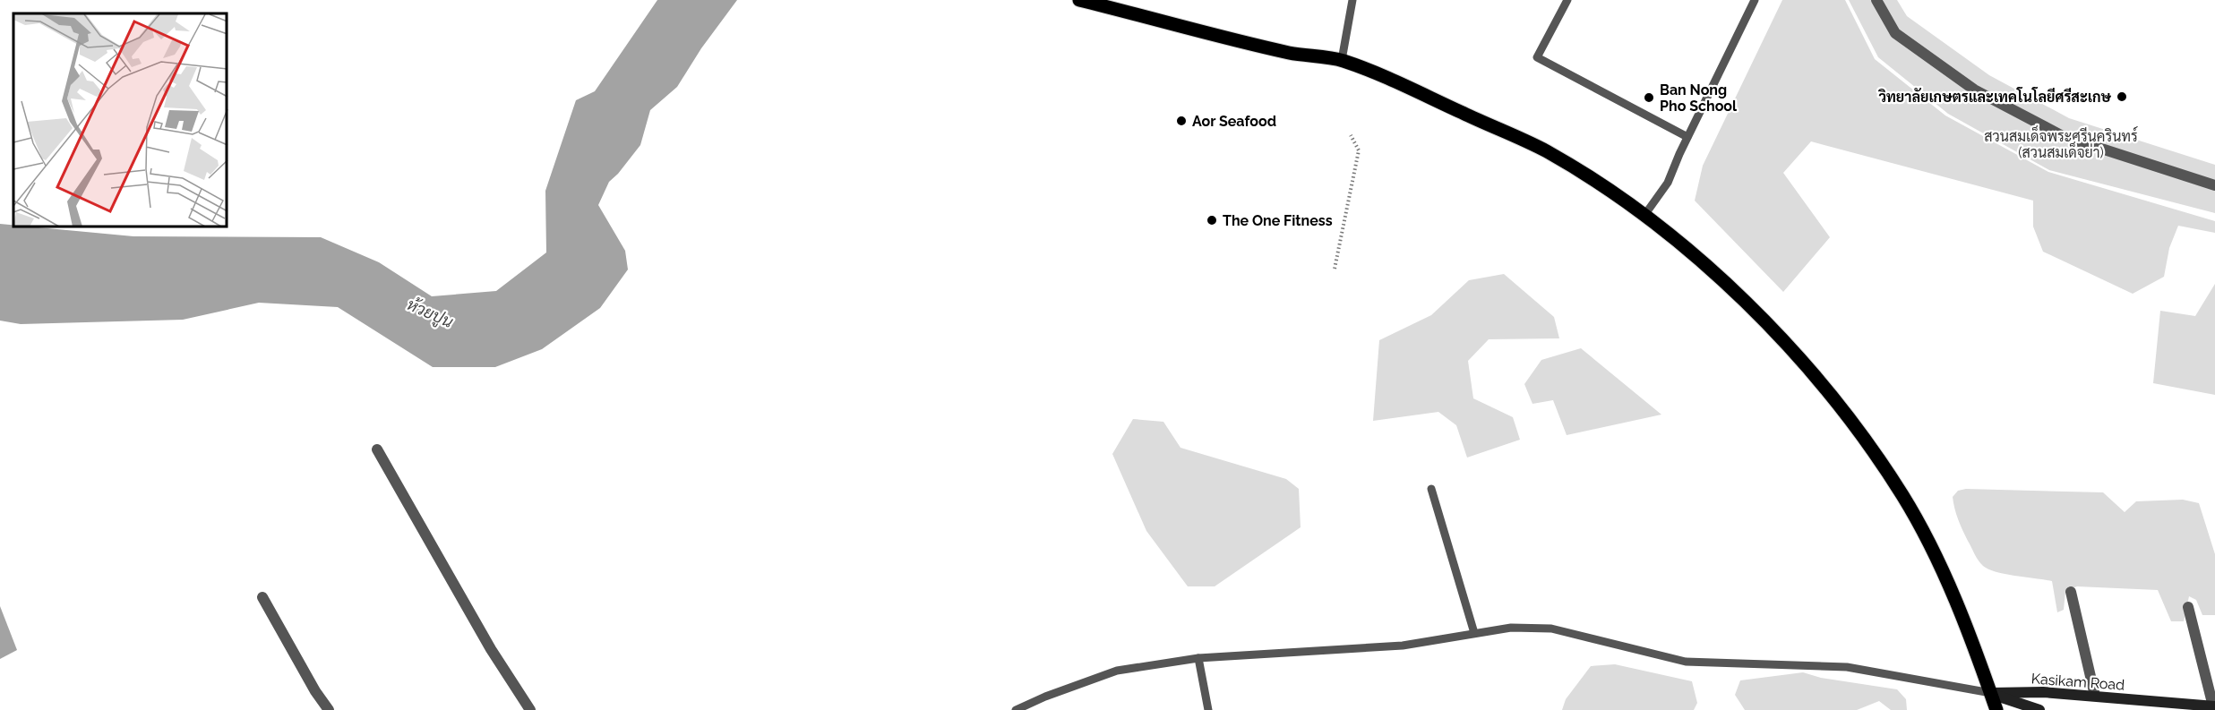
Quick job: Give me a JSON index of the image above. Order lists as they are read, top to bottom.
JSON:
{
  "streets": {
    "main road": ["Kasikam Road"]
  },
  "water": ["ห้วยปูน"],
  "parks": ["สวนสมเด็จพระศรีนครินทร์ (สวนสมเด็จย่า)"],
  "places": [
    "วิทยาลัยเกษตรและเทคโนโลยีศรีสะเกษ",
    "Ban Nong Pho School",
    "Aor Seafood",
    "The One Fitness"
  ]
}
